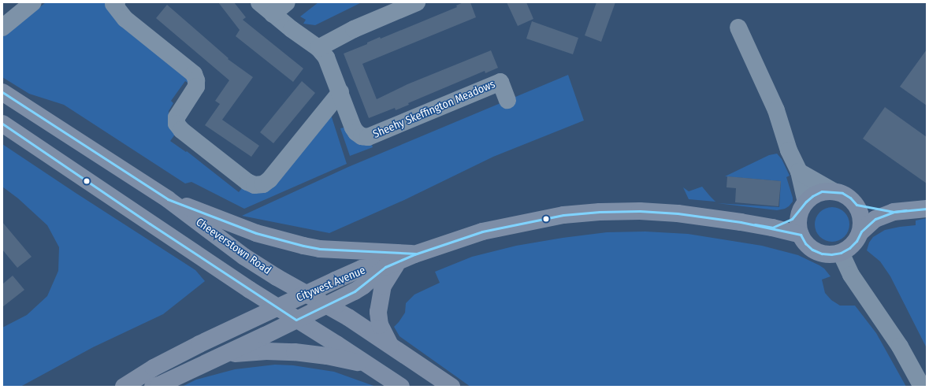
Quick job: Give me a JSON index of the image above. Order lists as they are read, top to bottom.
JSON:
{
  "streets": {
    "main road": ["Cheeverstown Road", "Citywest Avenue"],
    "street": ["Sheehy Skeffington Meadows"]
  },
  "crossings": [
    ["Cheeverstown Road", "Citywest Avenue"]
  ]
}
